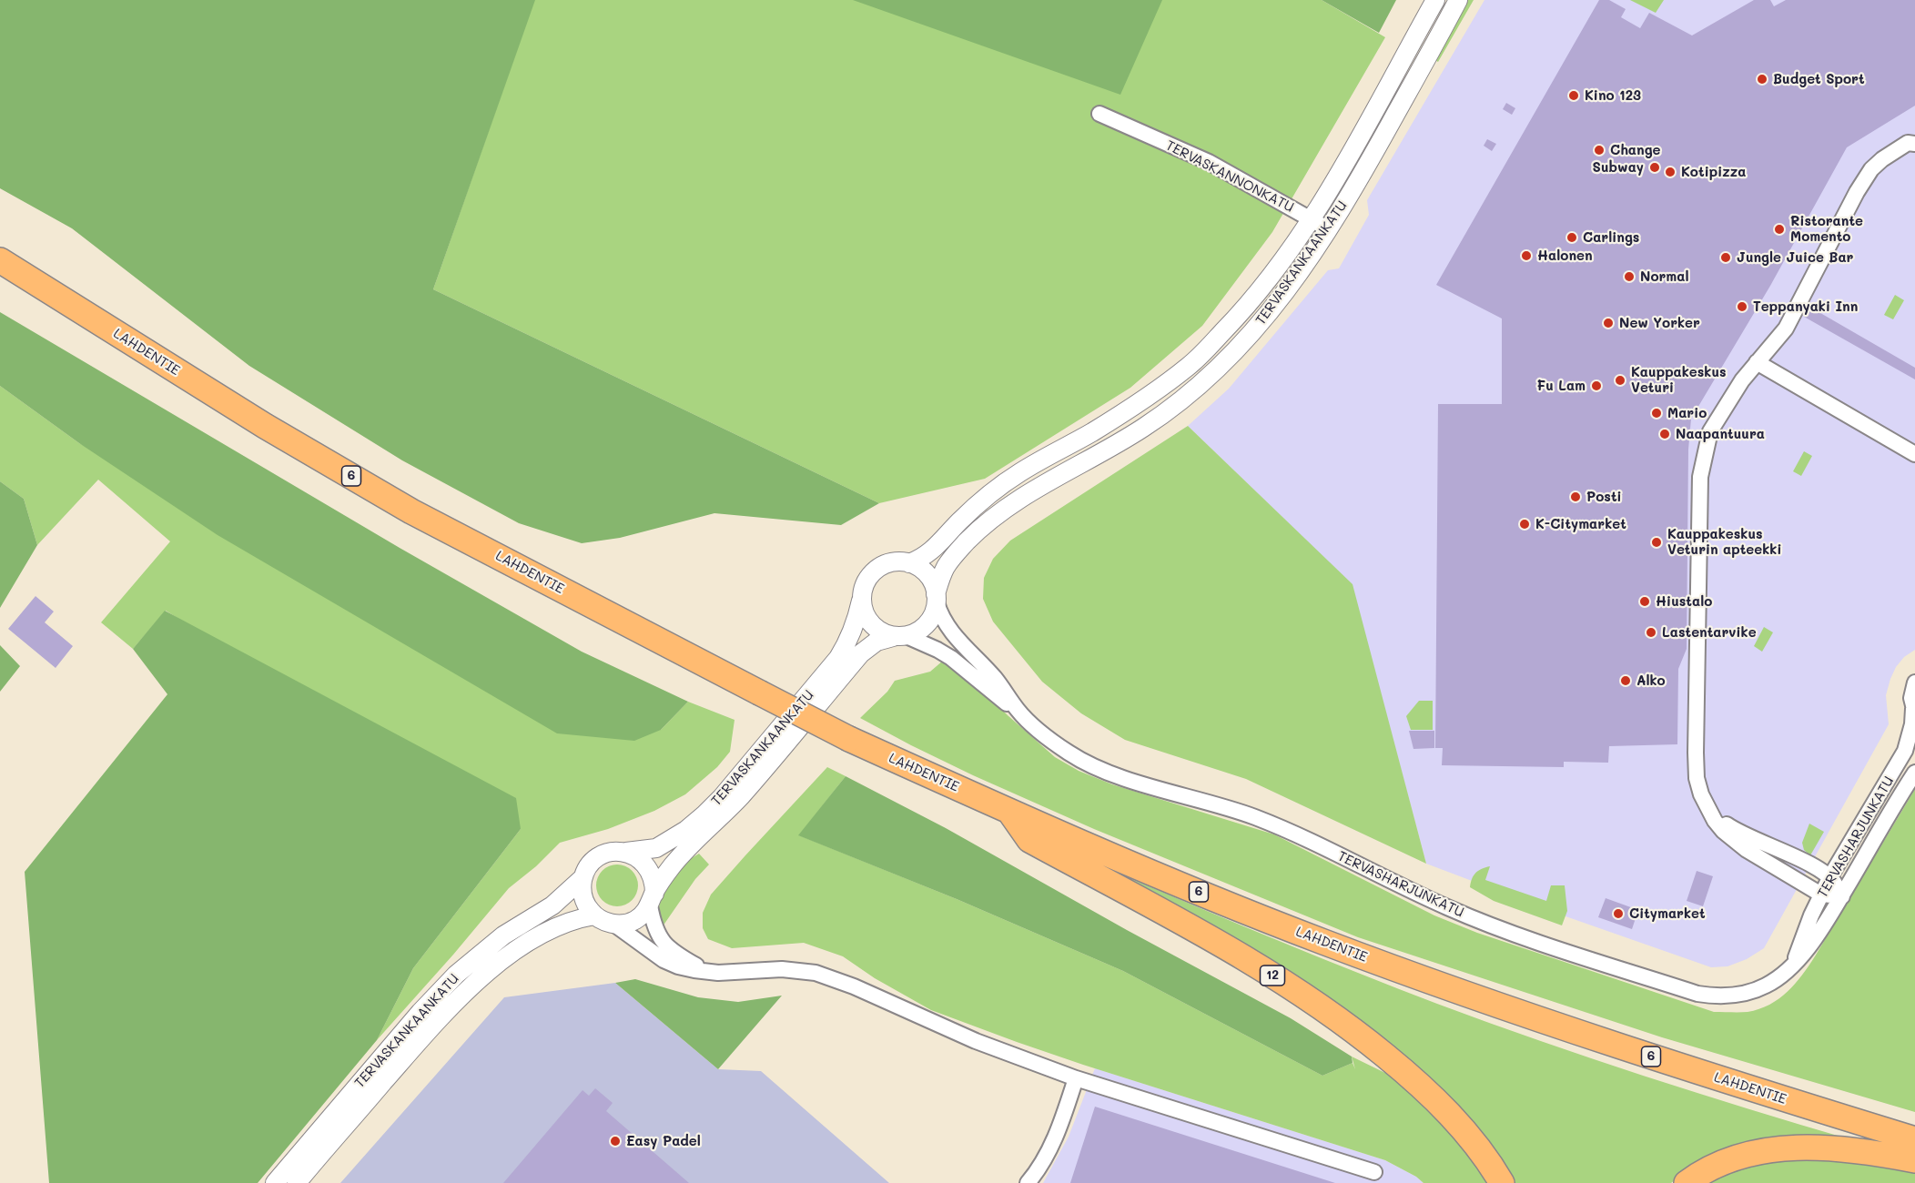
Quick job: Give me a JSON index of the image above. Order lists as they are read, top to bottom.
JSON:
{
  "streets": {
    "highway": ["LAHDENTIE", "6", "12"],
    "street": ["TERVASKANNONKATU", "TERVASKANKAANKATU", "TERVASHARJUNKATU"]
  },
  "crossings": [
    ["TERVASKANNONKATU", "TERVASKANKAANKATU"],
    ["TERVASKANKAANKATU", "TERVASHARJUNKATU"],
    ["LAHDENTIE", "12"]
  ],
  "places": [
    "Budget Sport",
    "Kino 123",
    "Change",
    "Subway",
    "Kotipizza",
    "Ristorante Momento",
    "Carlings",
    "Halonen",
    "Jungle Juice Bar",
    "Normal",
    "Teppanyaki Inn",
    "New Yorker",
    "Kauppakeskus Veturi",
    "Fu Lam",
    "Mario",
    "Naapantuura",
    "Posti",
    "K-Citymarket",
    "Kauppakeskus Veturin apteekki",
    "Hiustalo",
    "Lastentarvike",
    "Alko",
    "Citymarket",
    "Easy Padel"
  ]
}
